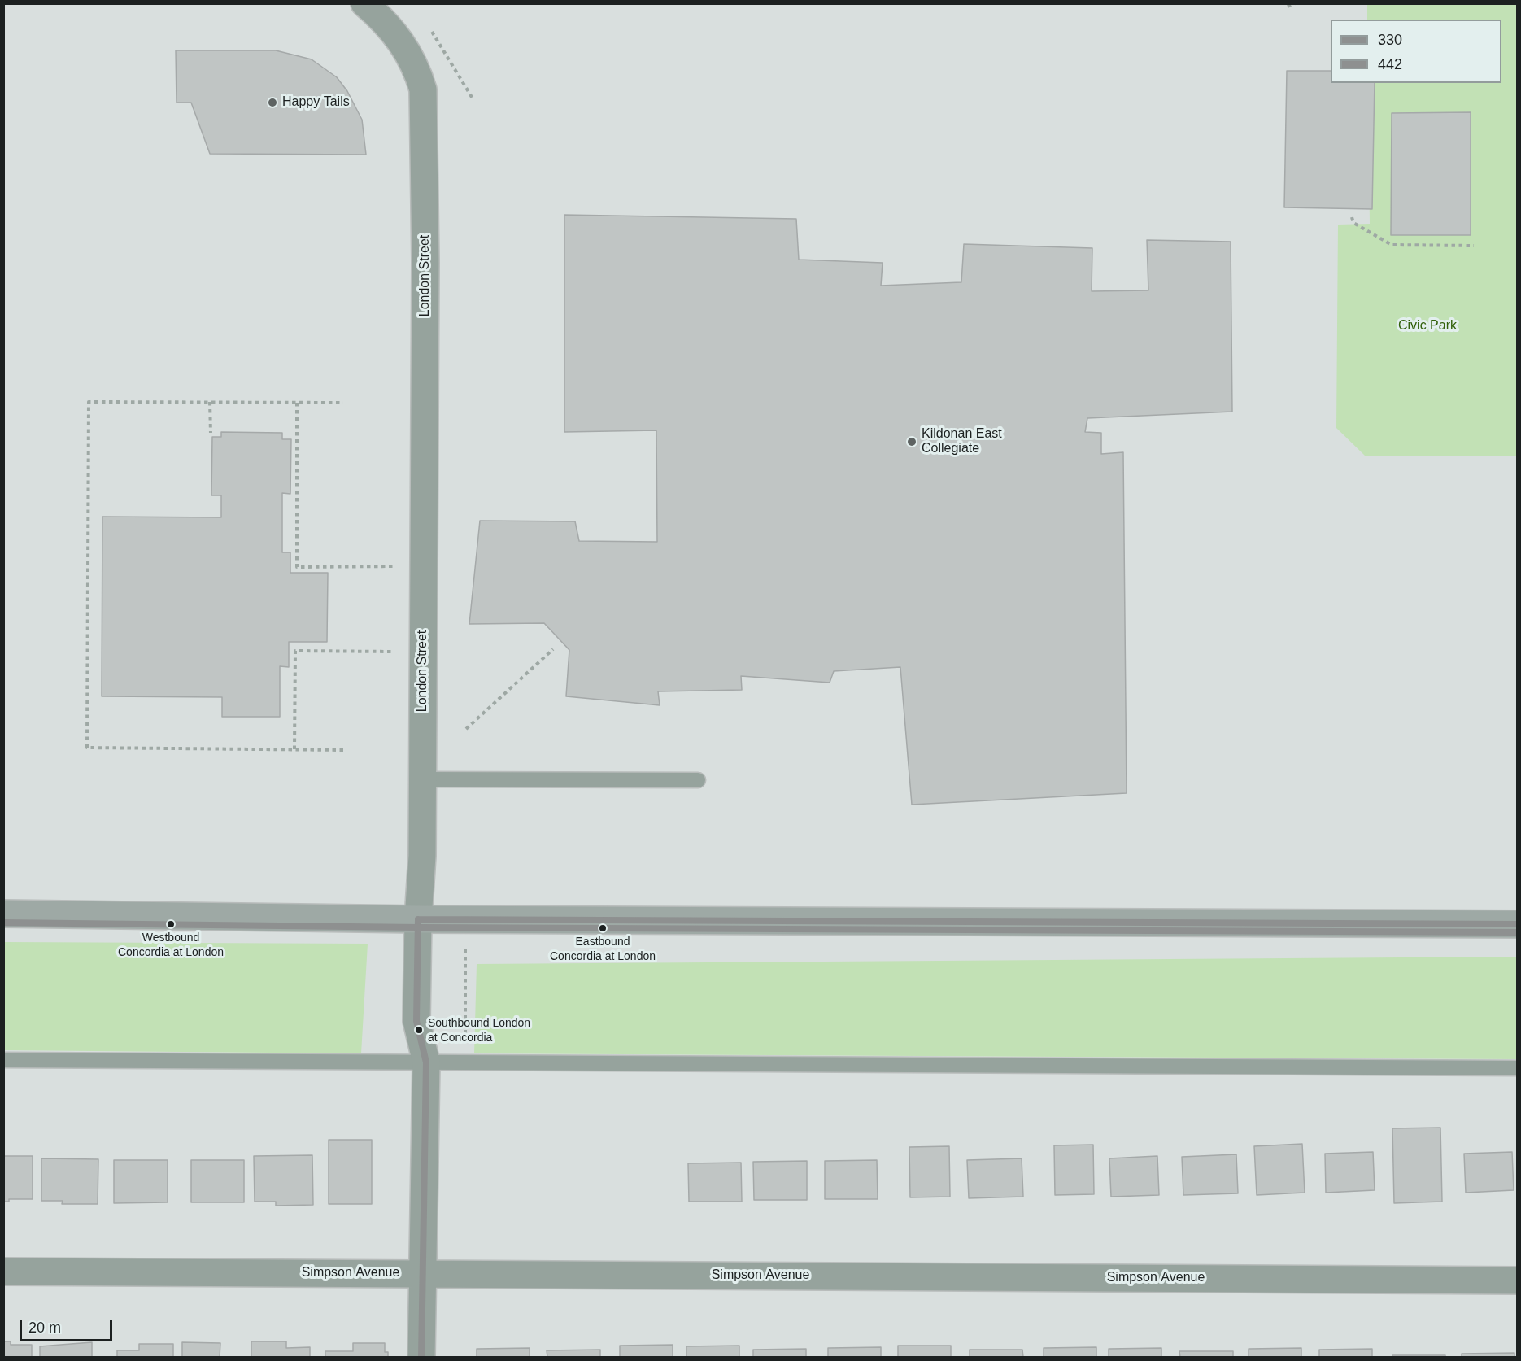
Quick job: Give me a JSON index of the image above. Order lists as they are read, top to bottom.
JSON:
{
  "streets": {
    "street": ["London Street", "Simpson Avenue"]
  },
  "crossings": [
    ["London Street", "Simpson Avenue"]
  ],
  "parks": ["Civic Park"],
  "places": [
    "Happy Tails",
    "Kildonan East Collegiate",
    "Westbound Concordia at London",
    "Eastbound Concordia at London",
    "Southbound London at Concordia"
  ],
  "lines": ["transit line 330", "transit line 442"],
  "legend": ["330", "442"],
  "scale_bar": "20 m"
}
